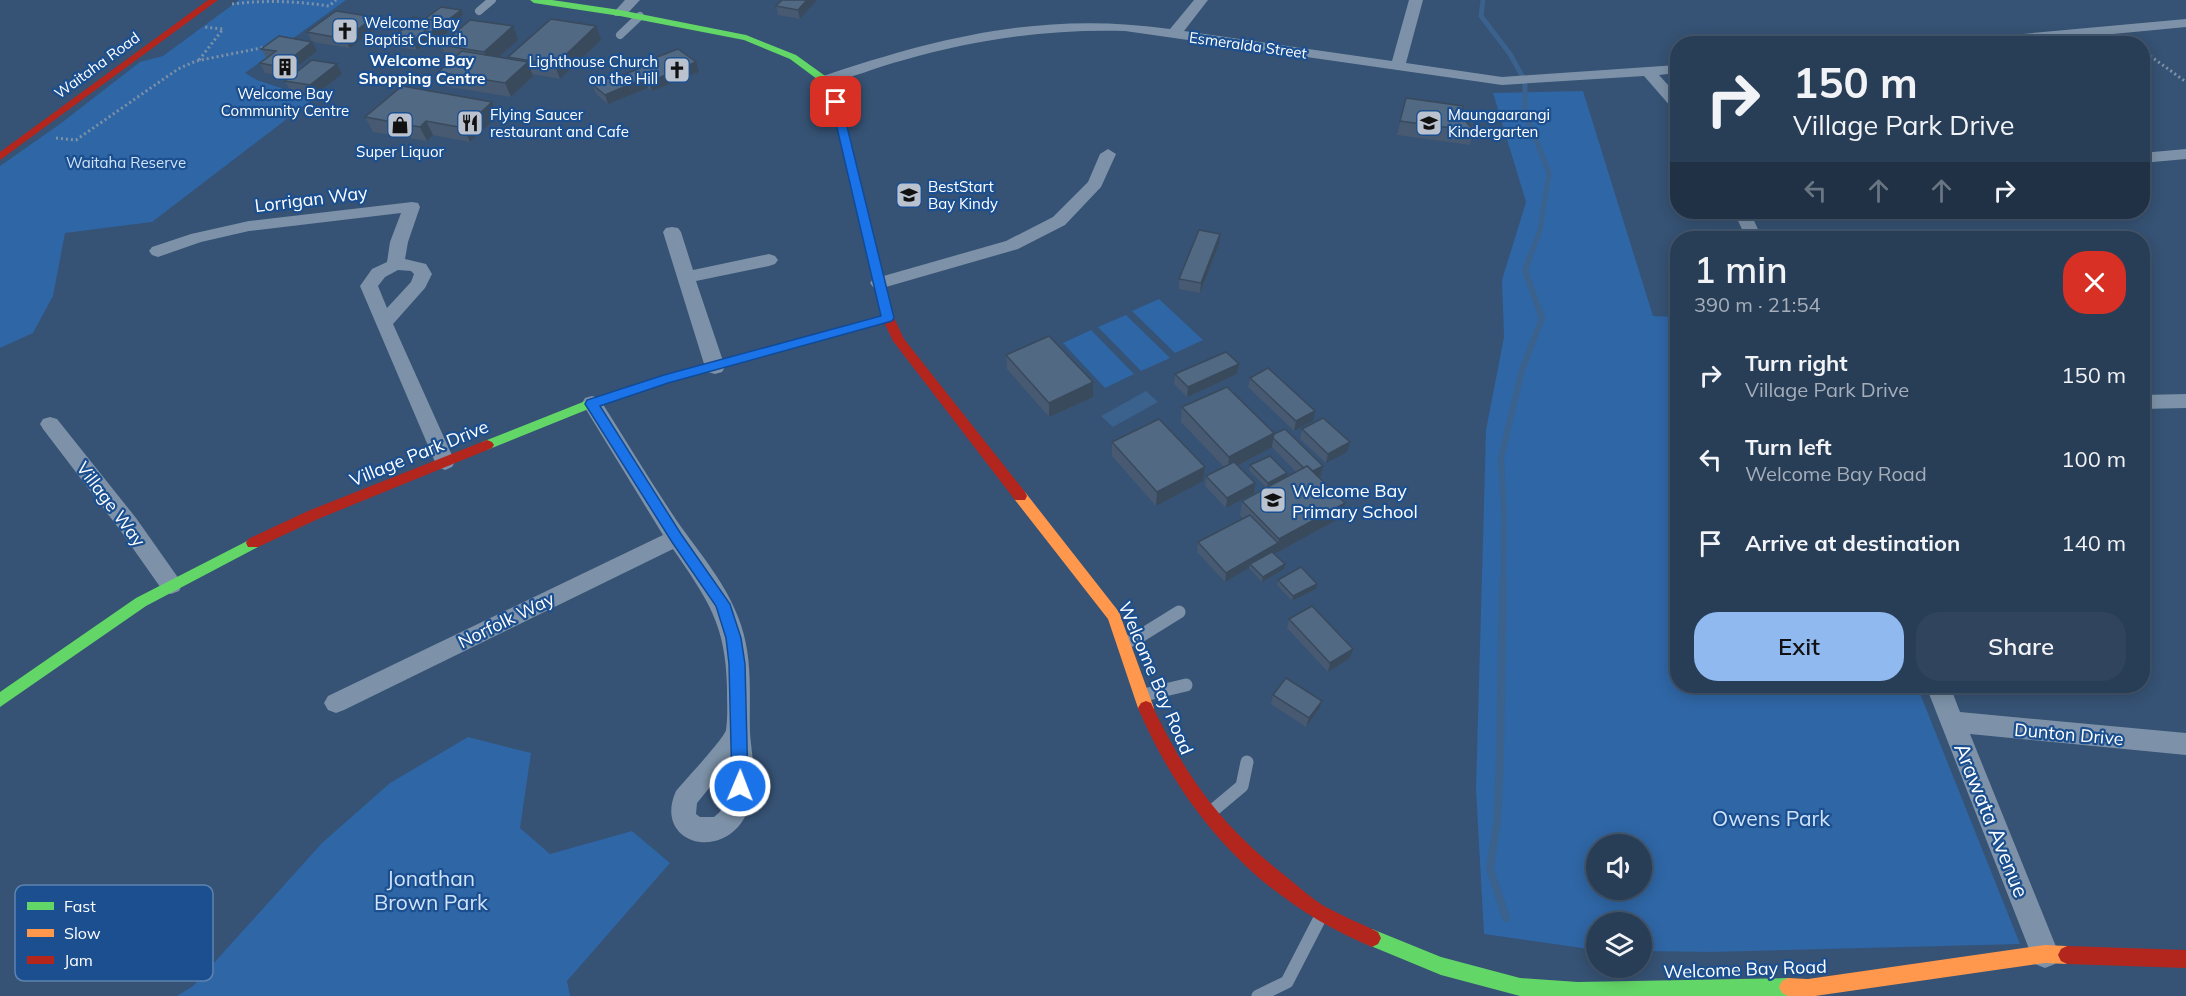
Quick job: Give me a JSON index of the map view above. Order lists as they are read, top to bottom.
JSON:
{
  "streets": {
    "main road": ["Waitaha Road", "Village Park Drive", "Welcome Bay Road"],
    "street": [
      "Esmeralda Street",
      "Lorrigan Way",
      "Village Way",
      "Norfolk Way",
      "Dunton Drive",
      "Arawata Avenue"
    ]
  },
  "crossings": [
    ["Esmeralda Street", "Welcome Bay Road"],
    ["Village Park Drive", "Village Way"],
    ["Village Park Drive", "Welcome Bay Road"],
    ["Welcome Bay Road", "Arawata Avenue"],
    ["Dunton Drive", "Arawata Avenue"]
  ],
  "districts": ["Welcome Bay Shopping Centre"],
  "parks": ["Waitaha Reserve", "Owens Park", "Jonathan Brown Park"],
  "places": {
    "church": ["Welcome Bay Baptist Church", "Lighthouse Church on the Hill"],
    "building": ["Welcome Bay Community Centre"],
    "restaurant": ["Flying Saucer restaurant and Cafe"],
    "school or university": ["Maungaarangi Kindergarten", "BestStart Bay Kindy", "Welcome Bay Primary School"],
    "shop": ["Super Liquor"]
  },
  "legend": ["Fast", "Slow", "Jam"],
  "page": {
    "turn": ["150 m", "Village Park Drive"],
    "heading": ["1 min", "390 m · 21:54"],
    "list": [
      {
        "name": "Turn right",
        "note": "Village Park Drive",
        "value": "150 m"
      },
      {
        "name": "Turn left",
        "note": "Welcome Bay Road",
        "value": "100 m"
      },
      {
        "name": "Arrive at destination",
        "value": "140 m"
      }
    ],
    "buttons": ["Exit", "Share"]
  }
}
